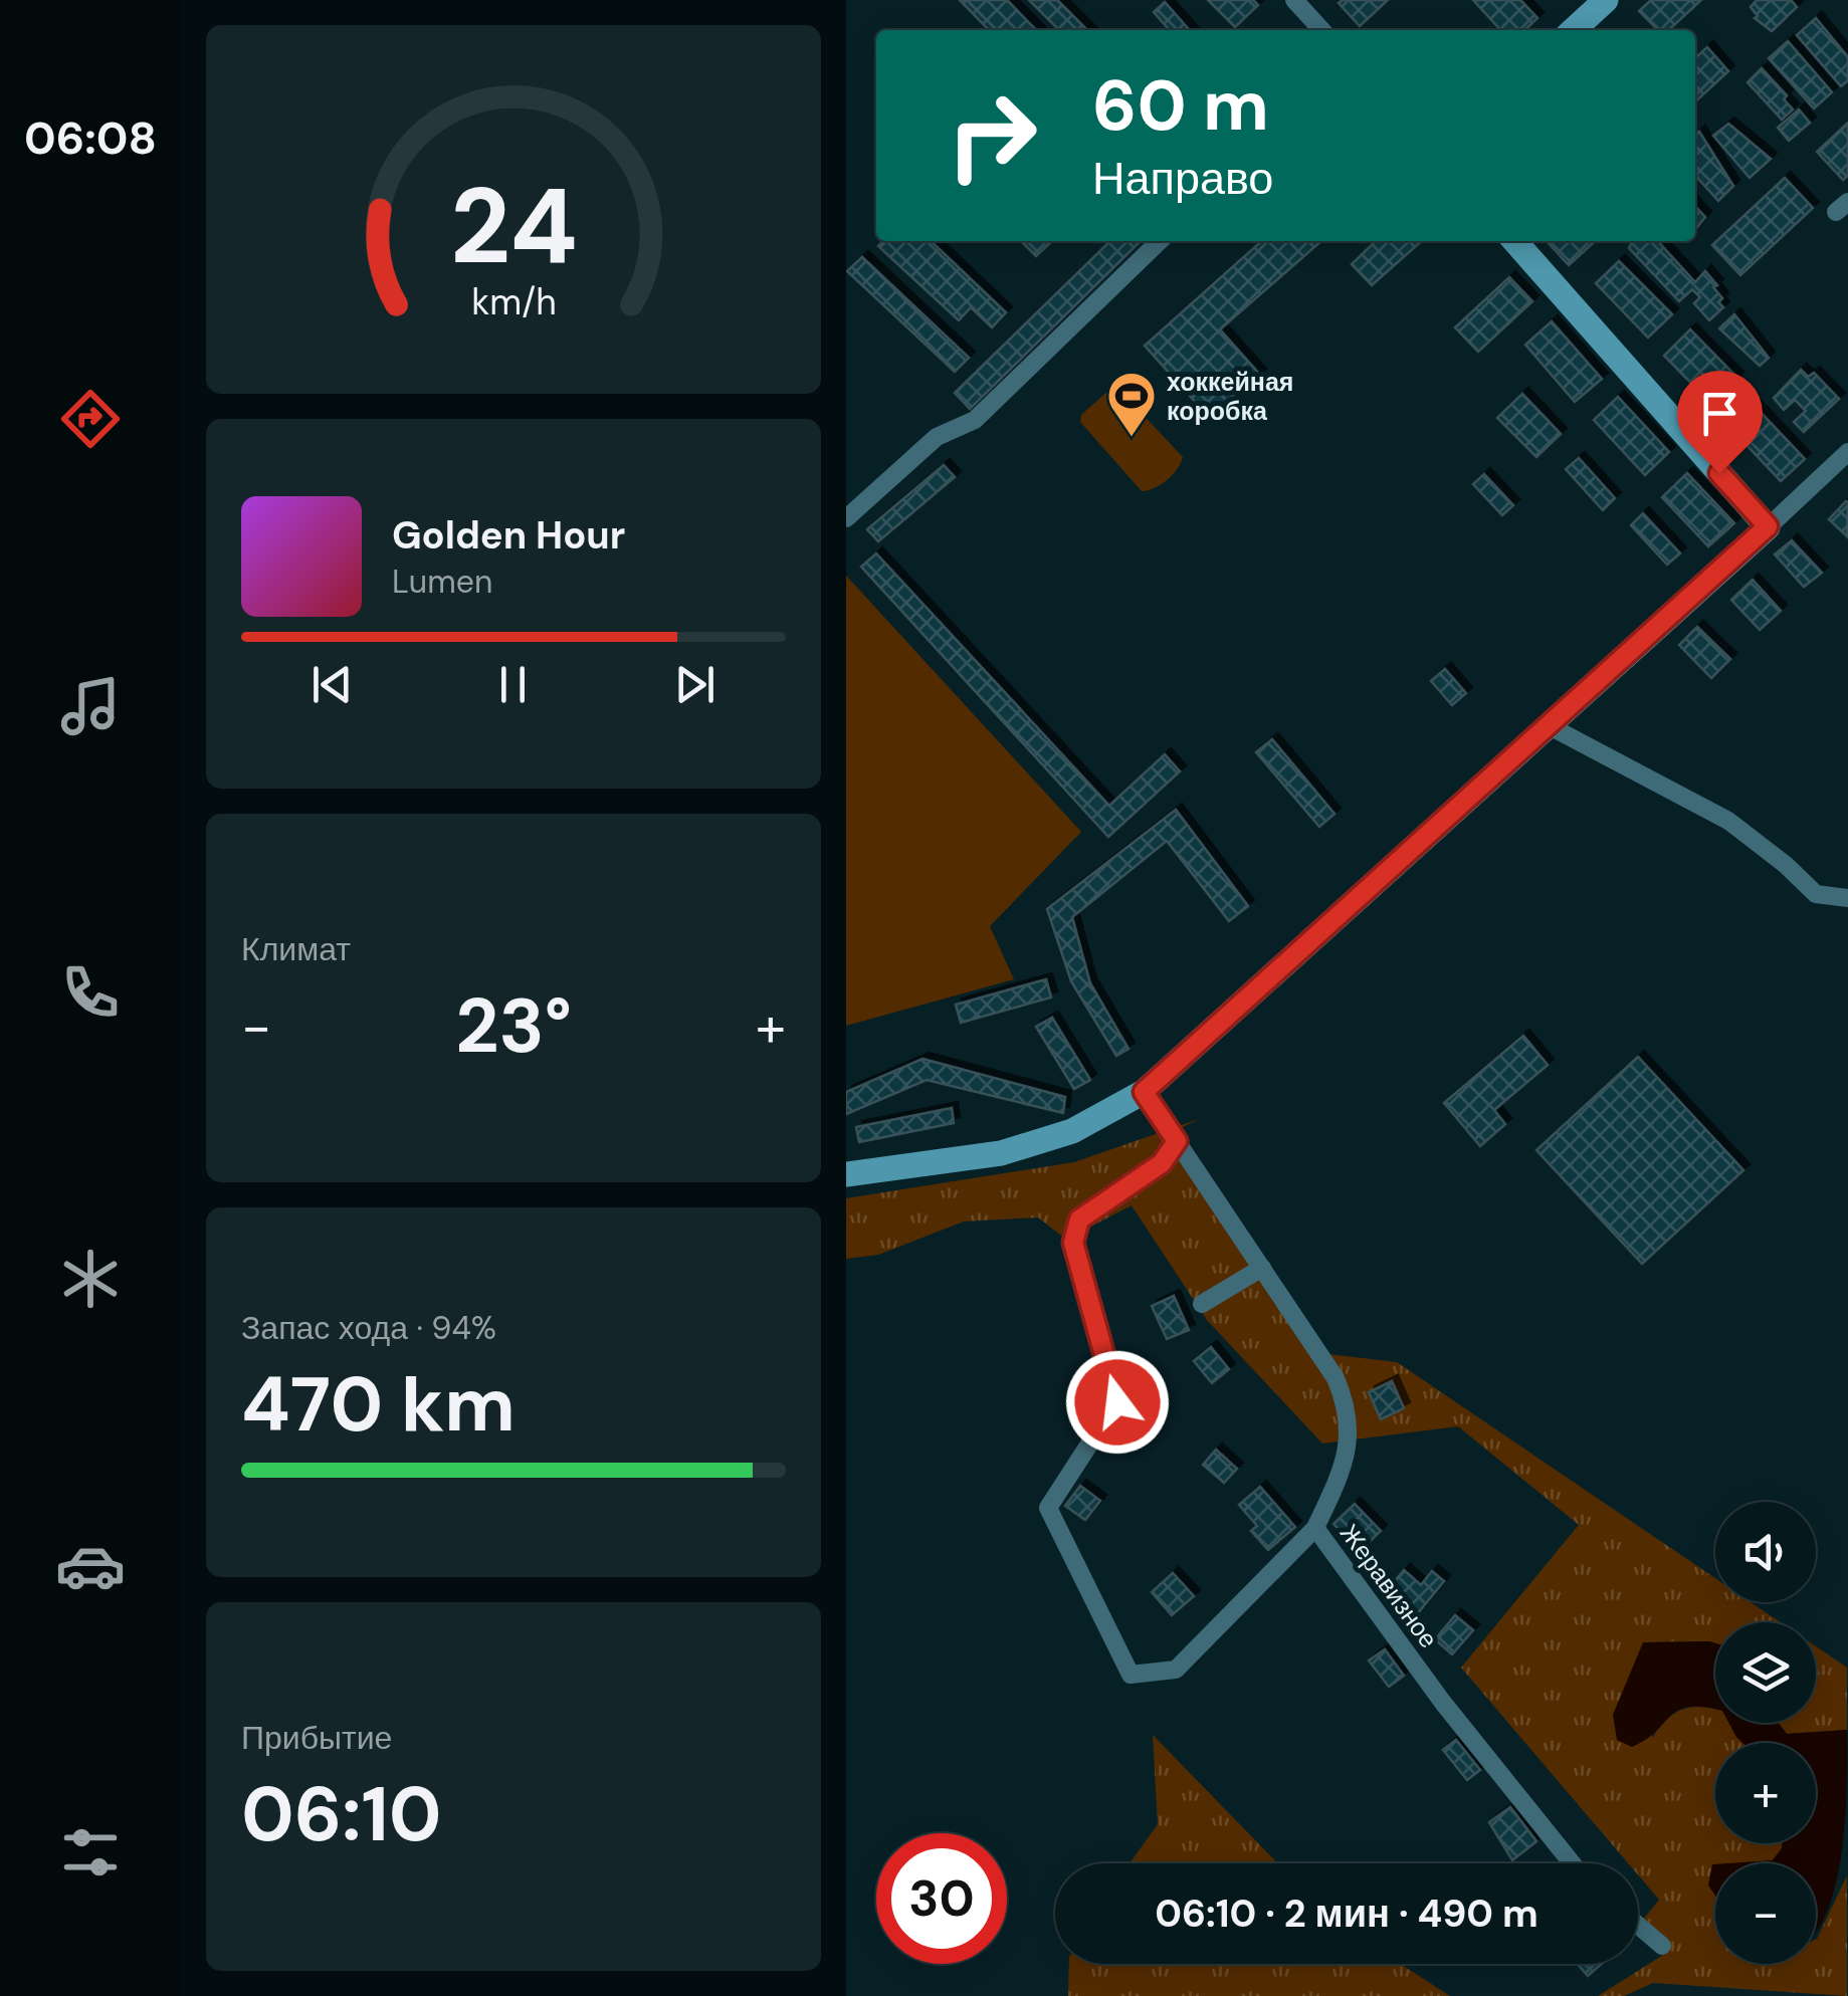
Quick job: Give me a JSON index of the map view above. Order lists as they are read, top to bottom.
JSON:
{
  "streets": {
    "street": ["Жеравизное"]
  },
  "places": {
    "sports": ["хоккейная коробка"]
  },
  "page": {
    "tabs": "06:08",
    "turn": ["60 m", "Направо"],
    "song": ["Golden Hour", "Lumen"],
    "tile": [
      "Климат",
      ["Запас хода · 94%", "470 km"],
      ["Прибытие", "06:10"]
    ],
    "heat": ["−", "23°", "+"],
    "map_buttons": ["+", "−"],
    "limit": "30",
    "trip": "06:10 · 2 мин · 490 m",
    "gauge": ["24", "km/h"]
  }
}
